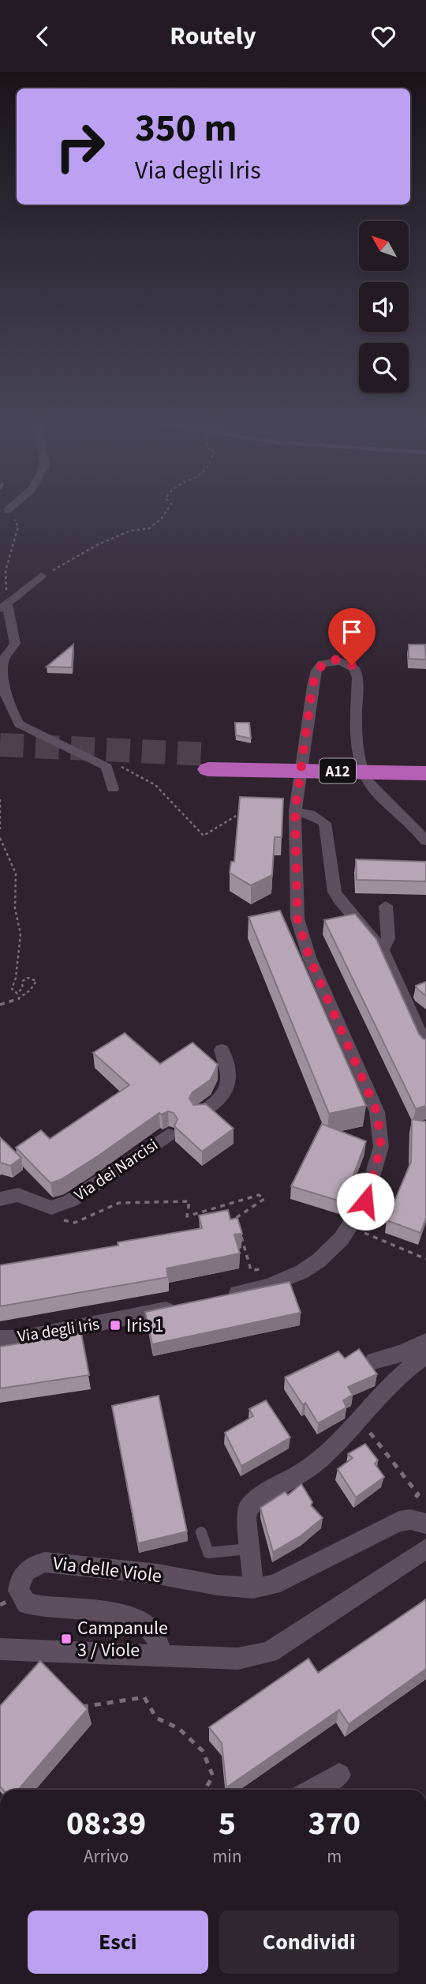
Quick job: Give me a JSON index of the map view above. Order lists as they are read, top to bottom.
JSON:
{
  "streets": {
    "highway": ["A12"],
    "street": ["Via dei Narcisi", "Via degli Iris", "Via delle Viole"]
  },
  "places": {
    "transit": ["Iris 1", "Campanule 3 / Viole"]
  },
  "north": "top left",
  "page": {
    "header": "Routely",
    "turn": ["350 m", "Via degli Iris"],
    "eta": [
      "08:39",
      "Arrivo",
      "5",
      "min",
      "370",
      "m"
    ],
    "buttons": ["Esci", "Condividi"]
  }
}
